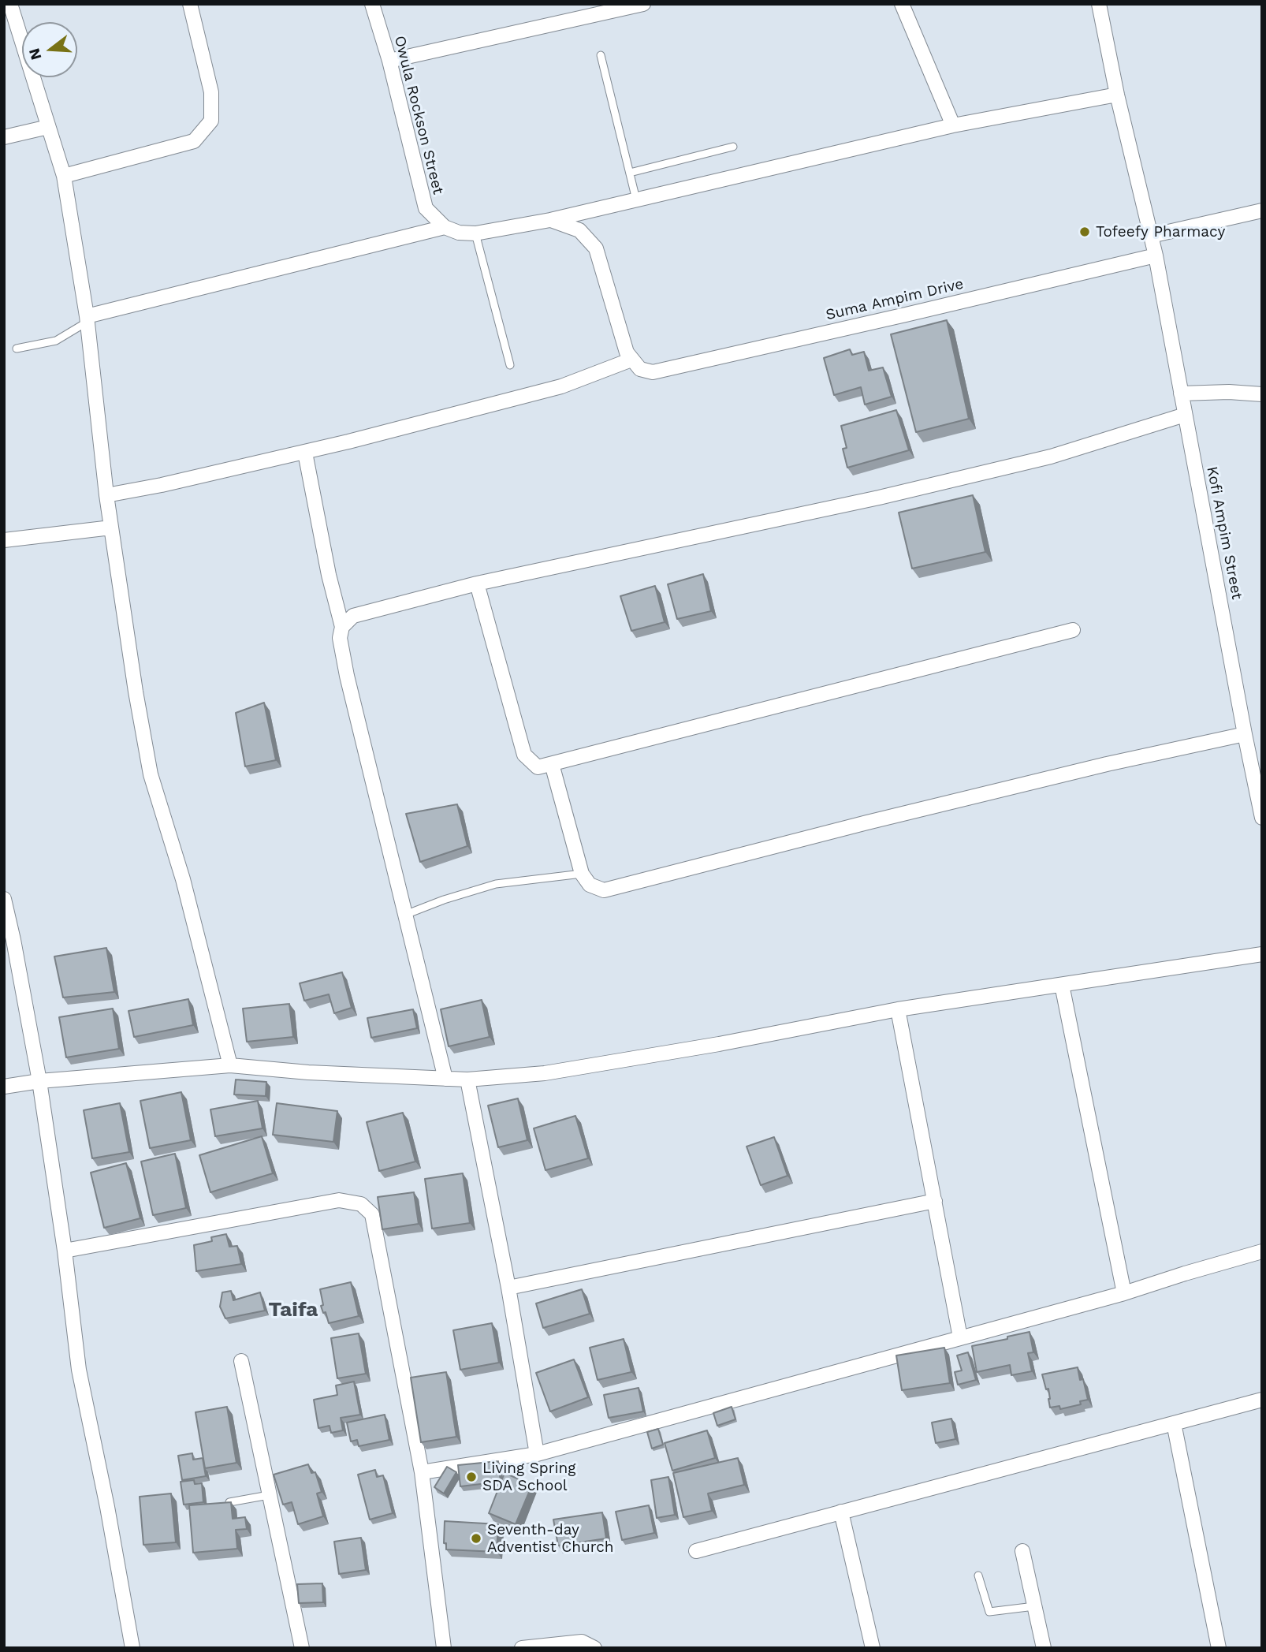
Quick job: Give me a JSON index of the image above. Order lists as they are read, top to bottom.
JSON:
{
  "streets": {
    "street": ["Owula Rockson Street", "Suma Ampim Drive", "Kofi Ampim Street"]
  },
  "crossings": [
    ["Suma Ampim Drive", "Kofi Ampim Street"]
  ],
  "districts": ["Taifa"],
  "places": ["Tofeefy Pharmacy", "Living Spring SDA School", "Seventh-day Adventist Church"],
  "north": "left"
}
